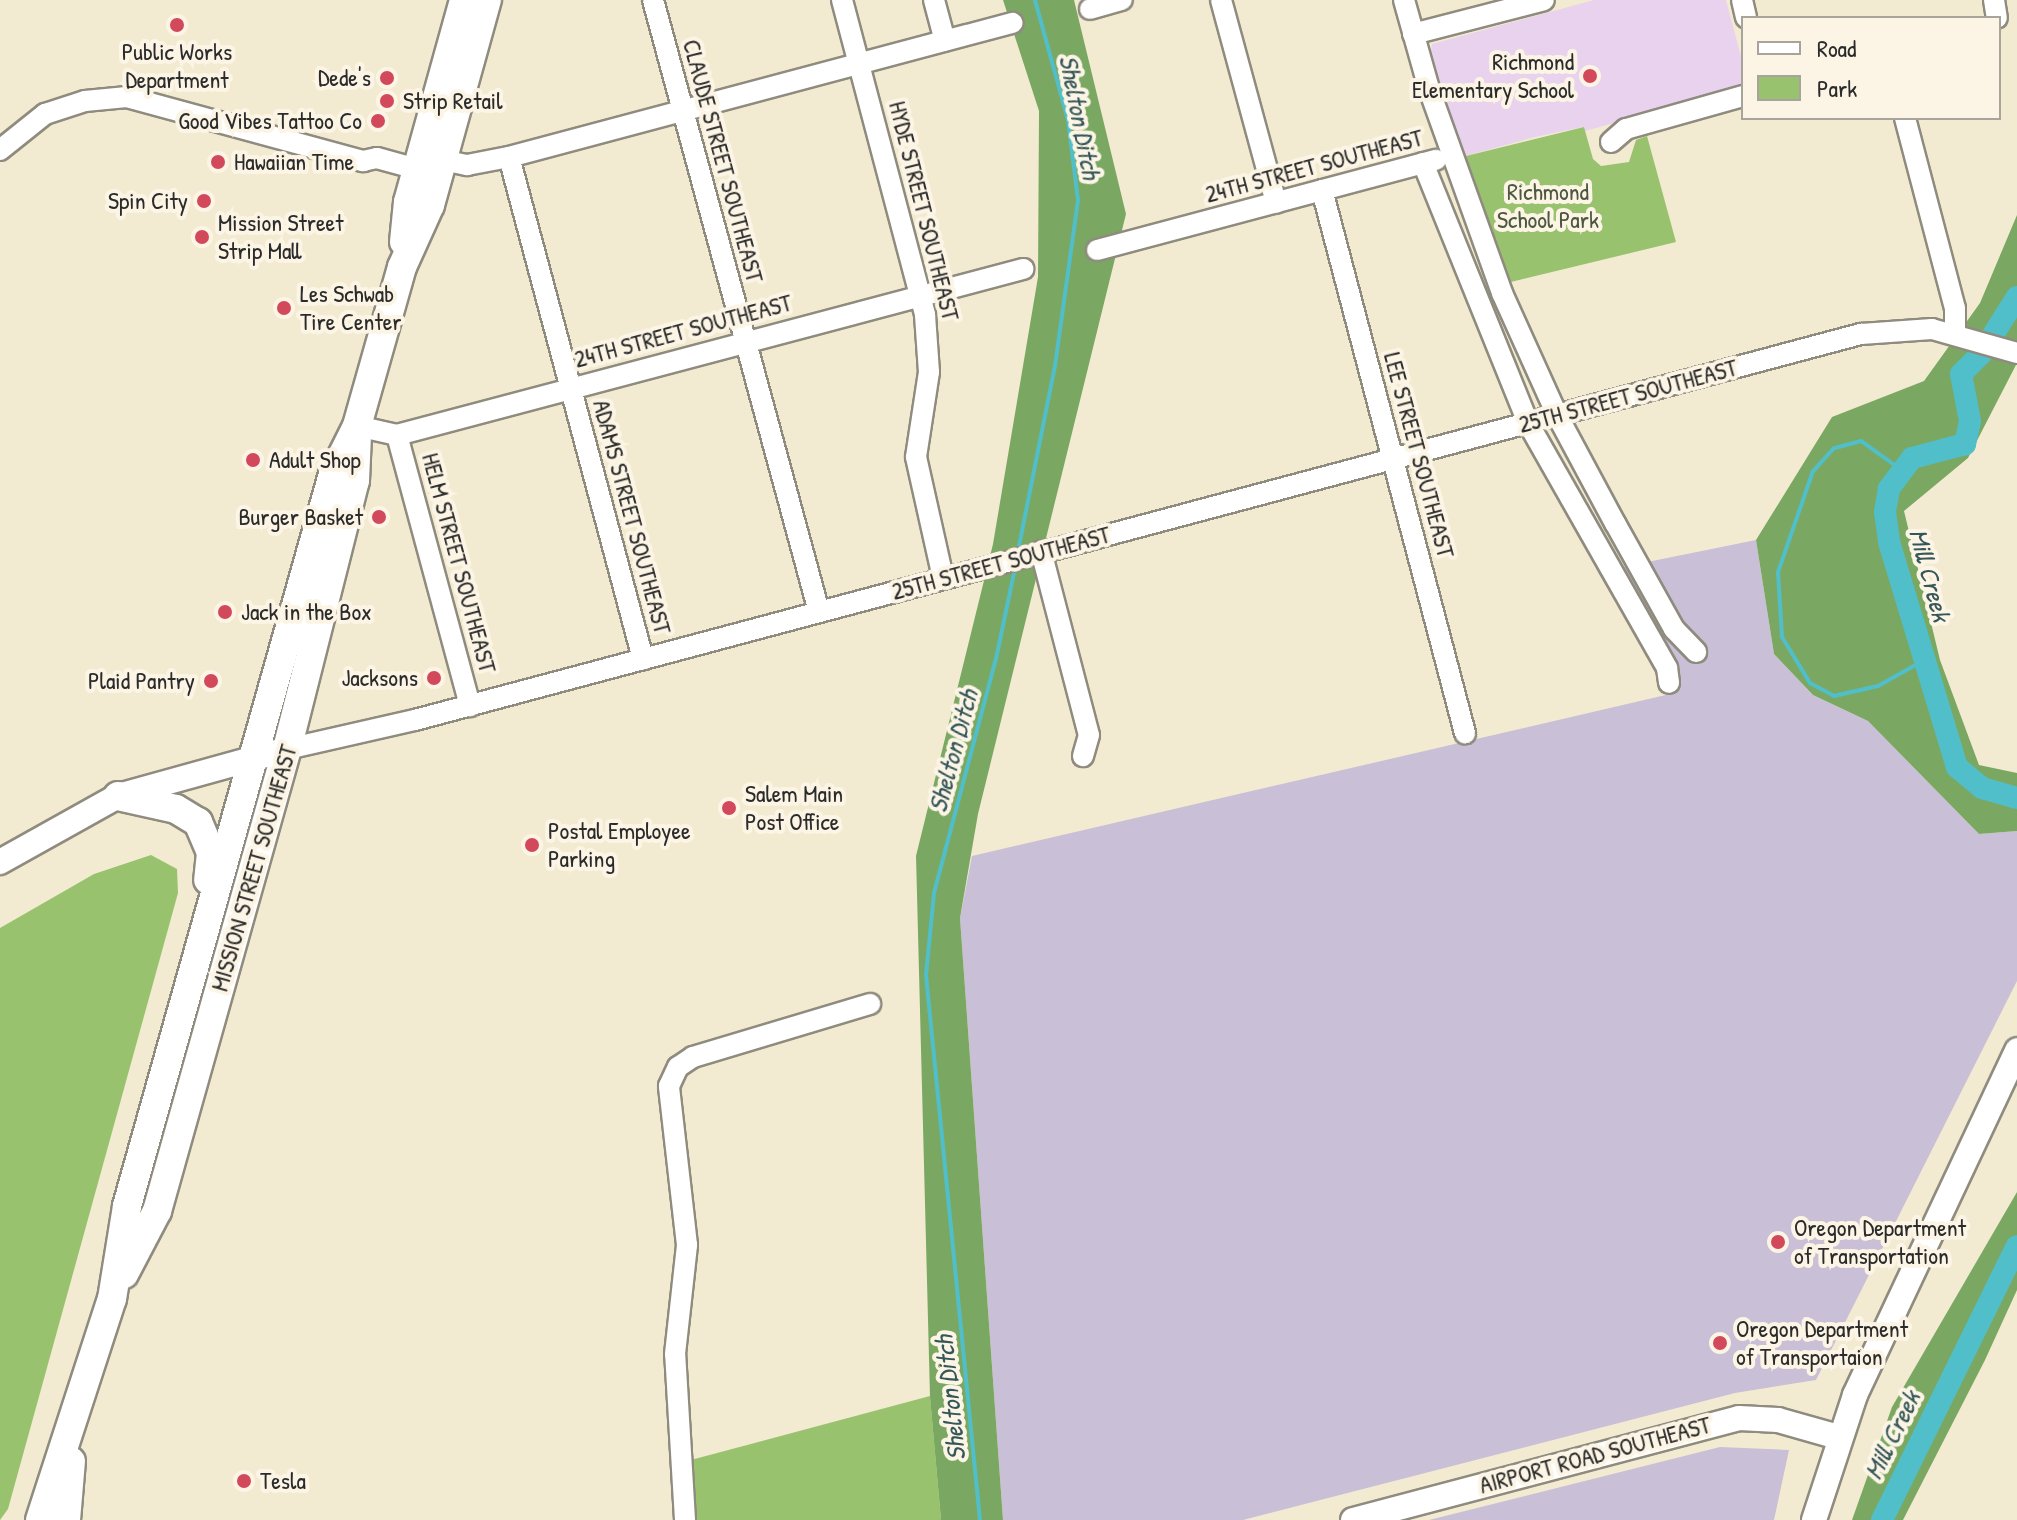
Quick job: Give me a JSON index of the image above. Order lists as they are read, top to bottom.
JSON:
{
  "streets": {
    "highway": ["MISSION STREET SOUTHEAST"],
    "main road": ["25TH STREET SOUTHEAST", "AIRPORT ROAD SOUTHEAST"],
    "street": [
      "CLAUDE STREET SOUTHEAST",
      "24TH STREET SOUTHEAST",
      "HYDE STREET SOUTHEAST",
      "LEE STREET SOUTHEAST",
      "ADAMS STREET SOUTHEAST",
      "HELM STREET SOUTHEAST"
    ]
  },
  "crossings": [
    ["CLAUDE STREET SOUTHEAST", "24TH STREET SOUTHEAST"],
    ["CLAUDE STREET SOUTHEAST", "25TH STREET SOUTHEAST"],
    ["24TH STREET SOUTHEAST", "HYDE STREET SOUTHEAST"],
    ["24TH STREET SOUTHEAST", "LEE STREET SOUTHEAST"],
    ["24TH STREET SOUTHEAST", "ADAMS STREET SOUTHEAST"],
    ["24TH STREET SOUTHEAST", "HELM STREET SOUTHEAST"],
    ["24TH STREET SOUTHEAST", "MISSION STREET SOUTHEAST"],
    ["HYDE STREET SOUTHEAST", "25TH STREET SOUTHEAST"],
    ["25TH STREET SOUTHEAST", "LEE STREET SOUTHEAST"],
    ["25TH STREET SOUTHEAST", "ADAMS STREET SOUTHEAST"],
    ["25TH STREET SOUTHEAST", "HELM STREET SOUTHEAST"],
    ["25TH STREET SOUTHEAST", "MISSION STREET SOUTHEAST"]
  ],
  "water": ["Shelton Ditch", "Mill Creek"],
  "parks": ["Richmond School Park"],
  "places": [
    "Public Works Department",
    "Richmond Elementary School",
    "Dede's",
    "Strip Retail",
    "Good Vibes Tattoo Co",
    "Hawaiian Time",
    "Spin City",
    "Mission Street Strip Mall",
    "Les Schwab Tire Center",
    "Adult Shop",
    "Burger Basket",
    "Jack in the Box",
    "Jacksons",
    "Plaid Pantry",
    "Salem Main Post Office",
    "Postal Employee Parking",
    "Oregon Department of Transportation",
    "Oregon Department of Transportaion",
    "Tesla"
  ],
  "legend": ["Road", "Park"]
}
